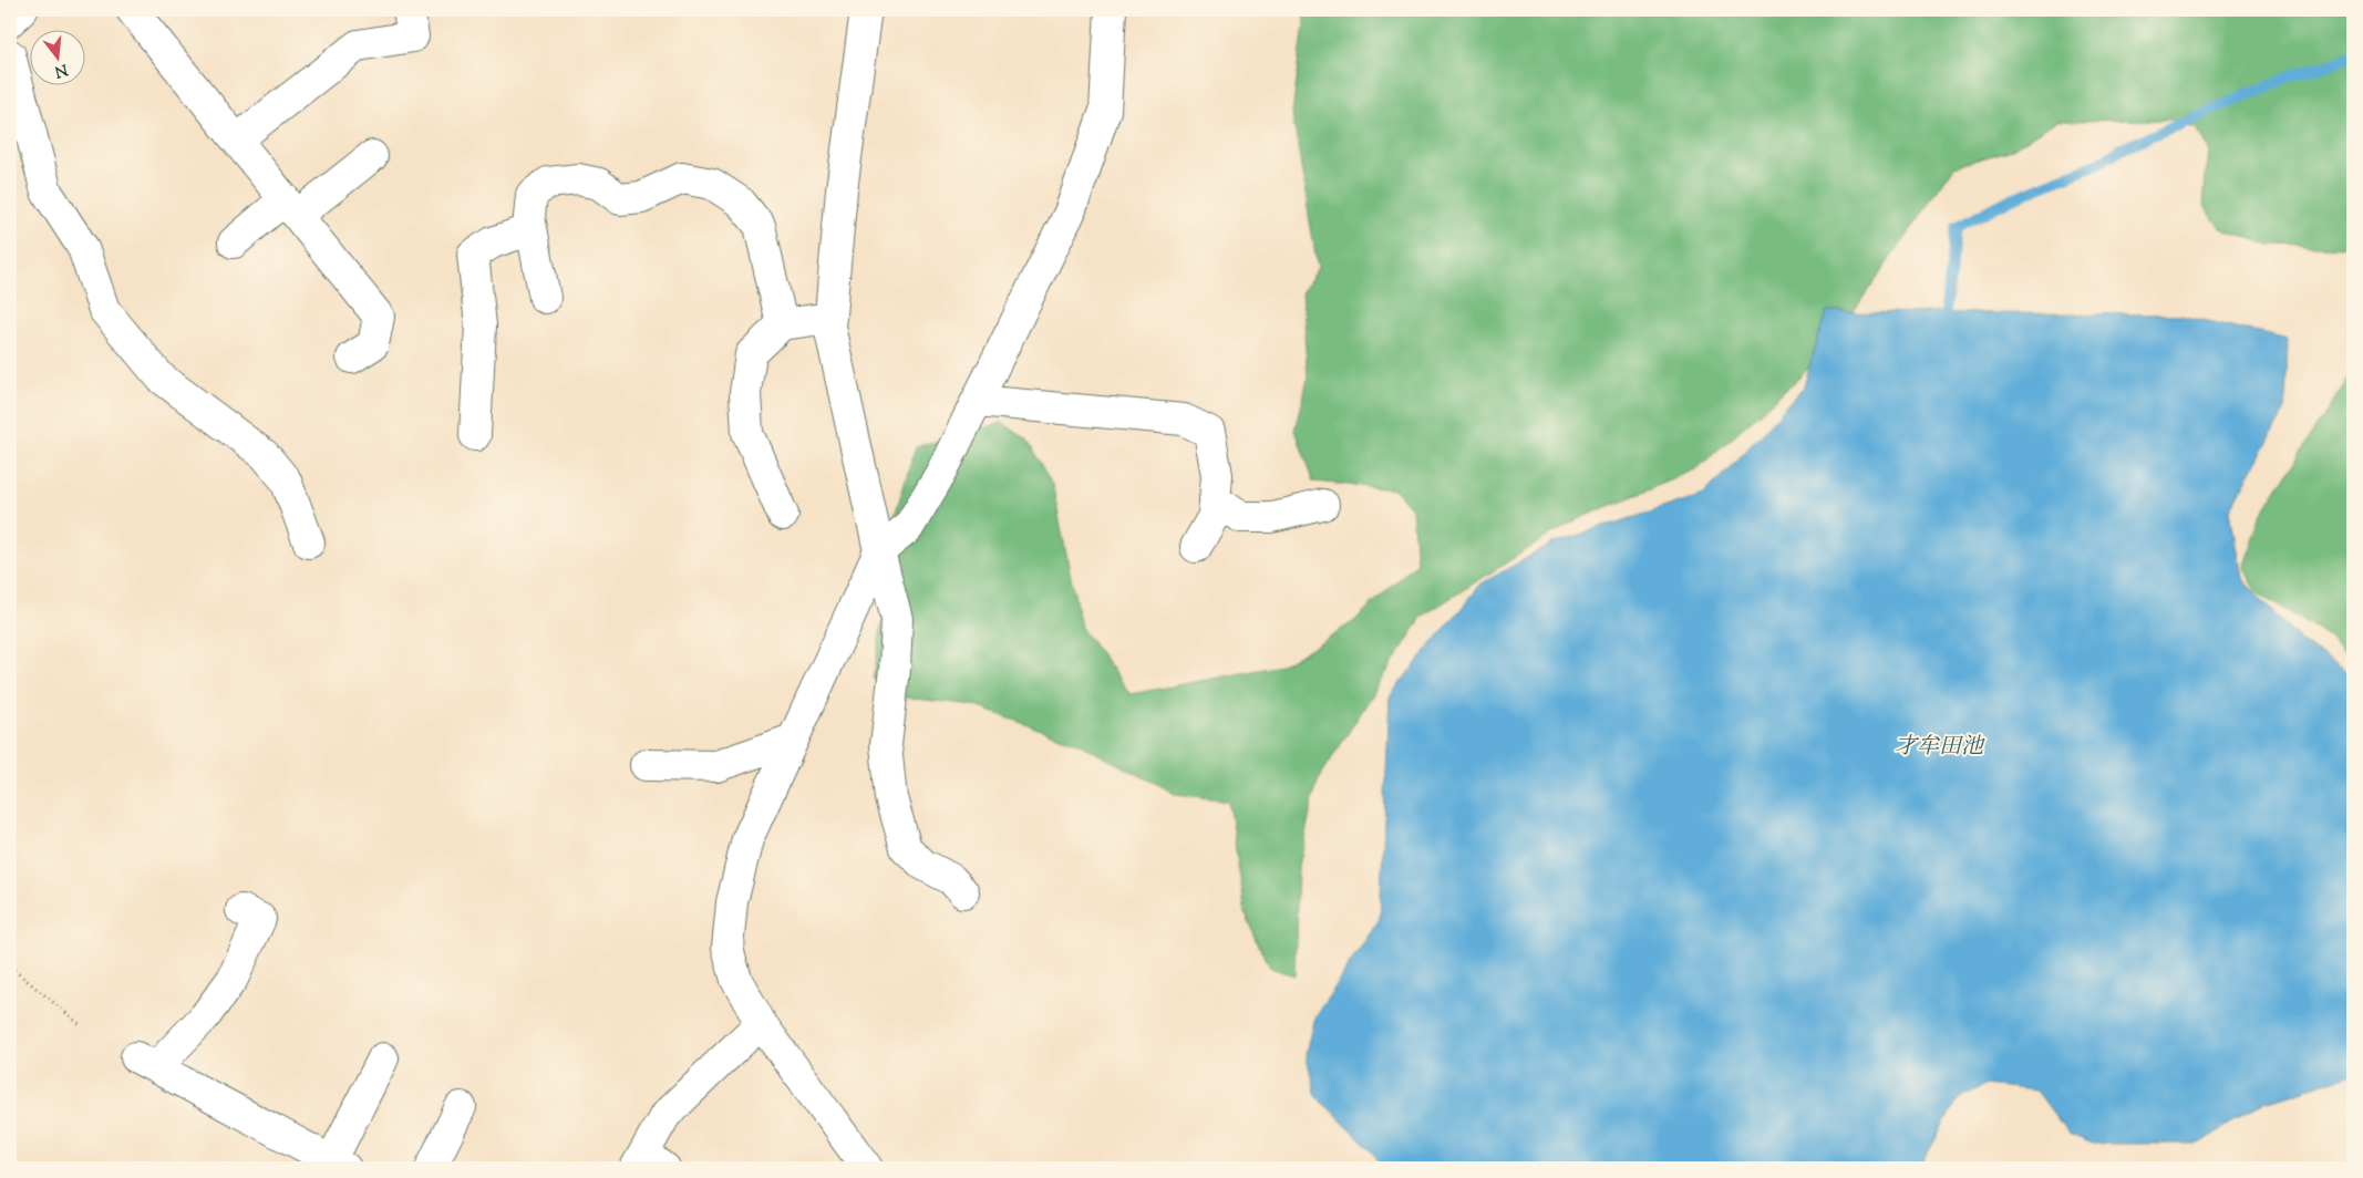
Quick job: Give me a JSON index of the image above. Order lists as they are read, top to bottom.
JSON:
{
  "water": ["才牟田池"],
  "north": "bottom"
}
